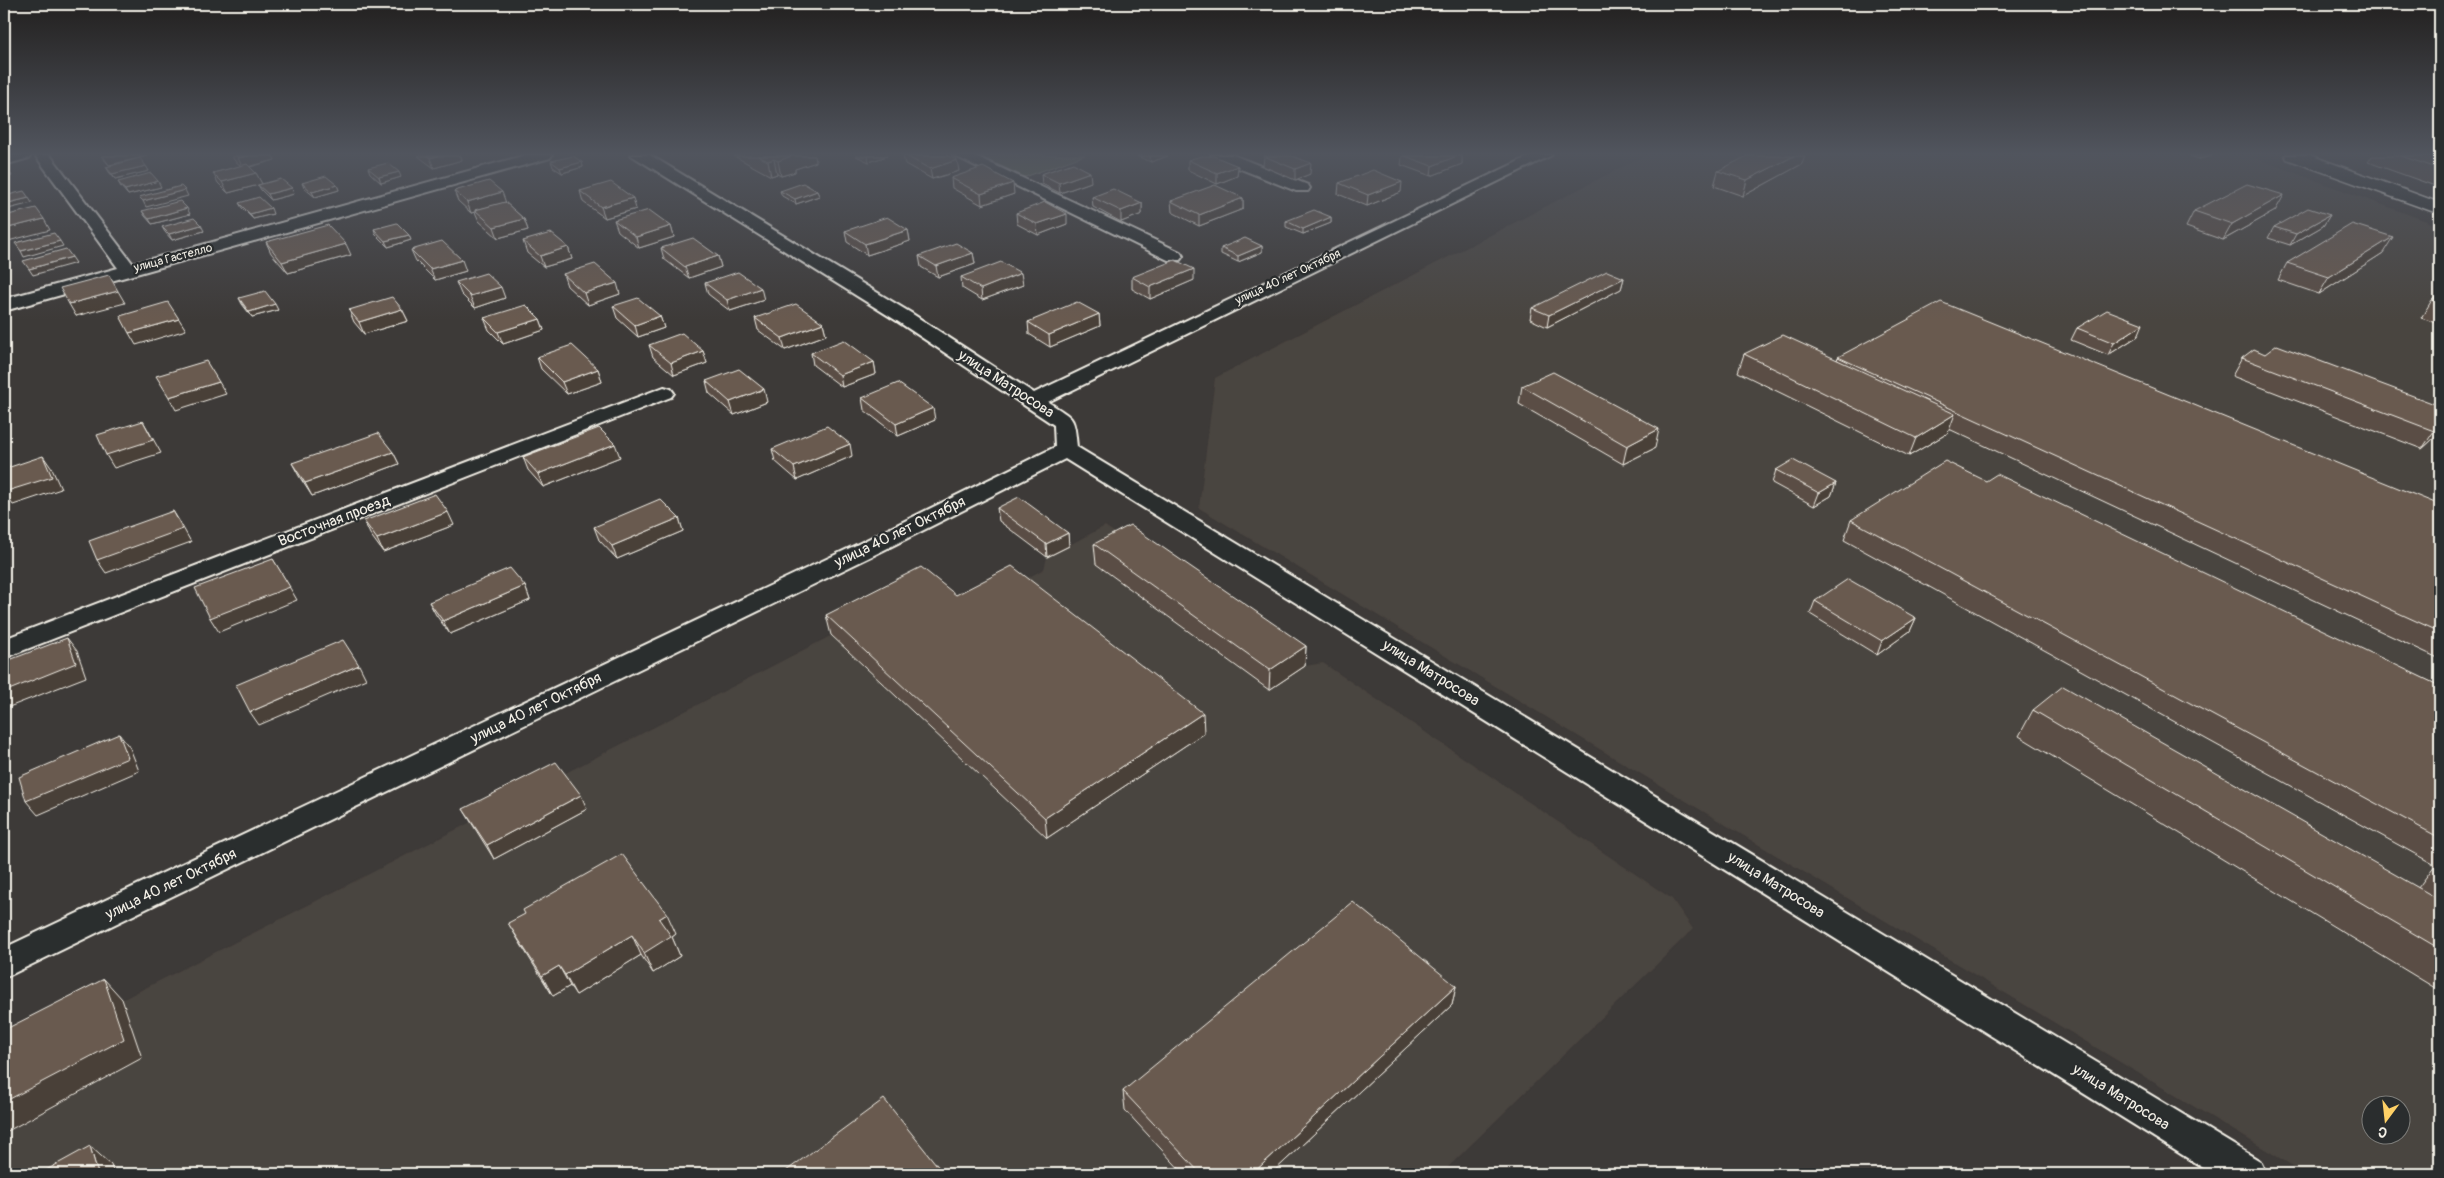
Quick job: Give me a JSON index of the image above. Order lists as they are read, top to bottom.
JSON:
{
  "streets": {
    "street": [
      "улица Гастелло",
      "улица 40 лет Октября",
      "улица Матросова",
      "Восточная проезд"
    ]
  },
  "crossings": [
    ["улица 40 лет Октября", "улица Матросова"]
  ],
  "north": "bottom"
}
